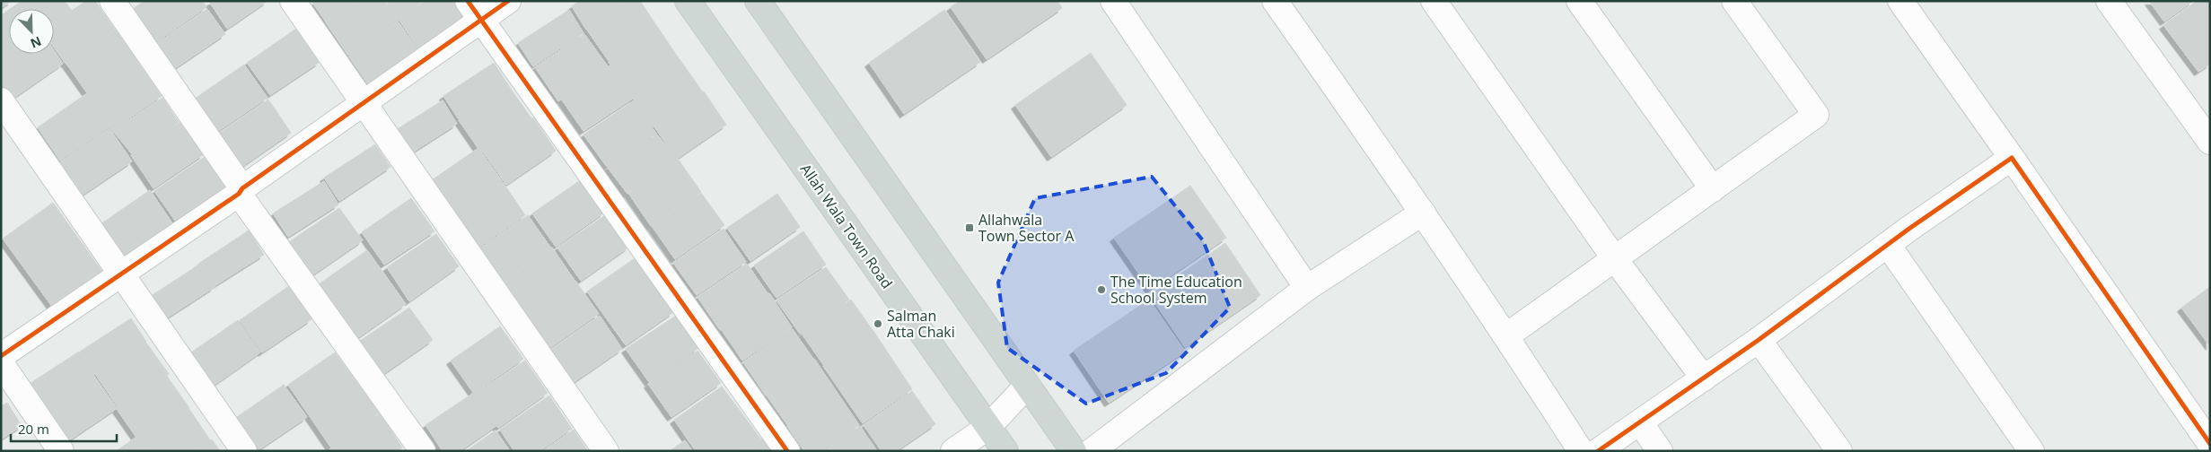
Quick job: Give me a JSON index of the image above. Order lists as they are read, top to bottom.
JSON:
{
  "streets": {
    "main road": ["Allah Wala Town Road"]
  },
  "places": {
    "transit": ["Allahwala Town Sector A"],
    "other": ["The Time Education School System", "Salman Atta Chaki"]
  },
  "scale_bar": "20 m",
  "north": "bottom right"
}
